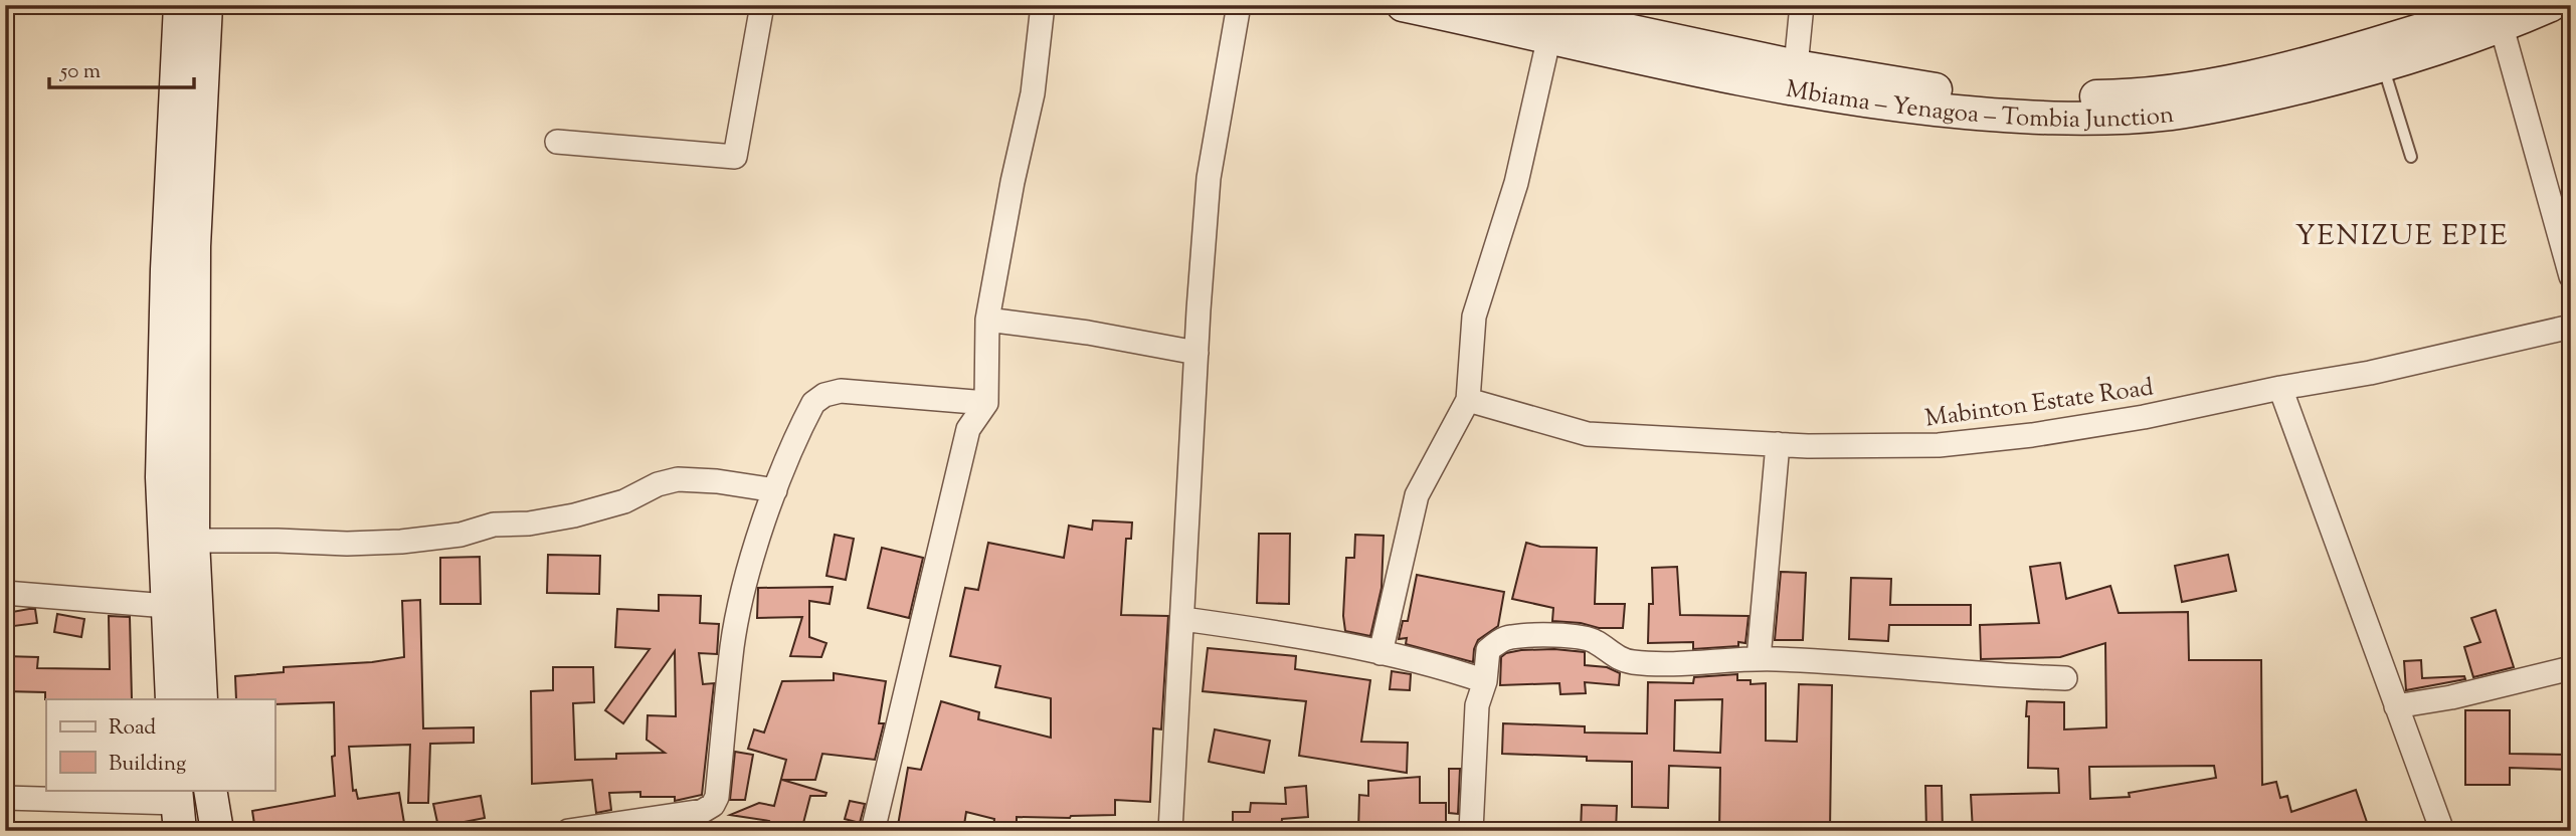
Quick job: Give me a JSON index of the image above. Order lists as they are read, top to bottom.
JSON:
{
  "streets": {
    "main road": ["Mbiama – Yenagoa – Tombia Junction"],
    "street": ["Mabinton Estate Road"]
  },
  "districts": ["YENIZUE EPIE"],
  "legend": ["Road", "Building"],
  "scale_bar": "50 m"
}
